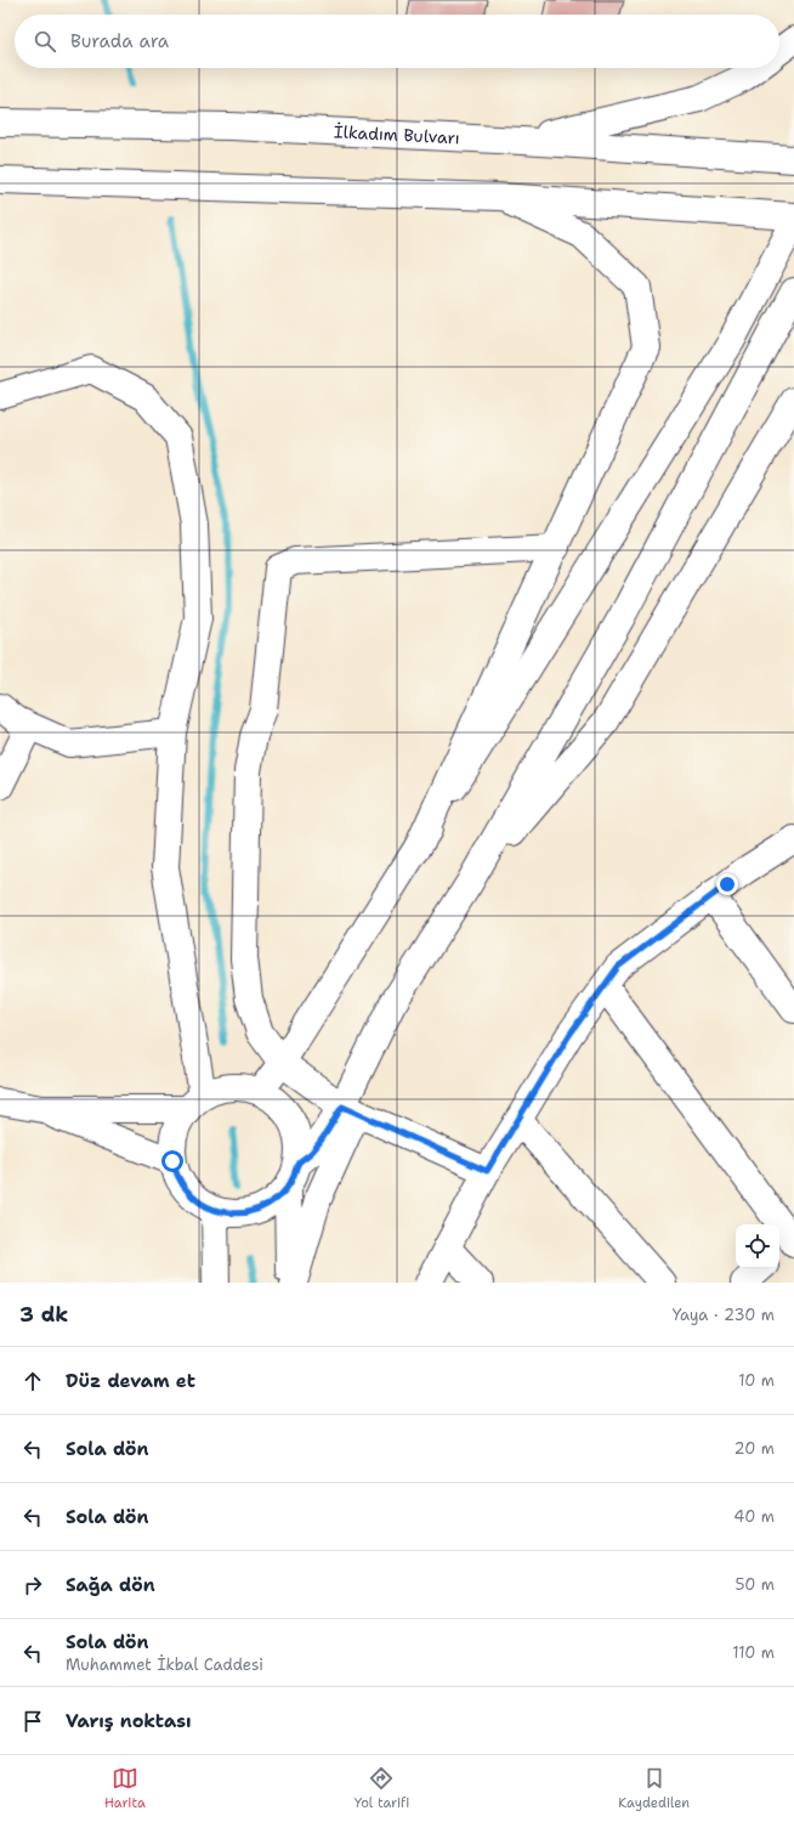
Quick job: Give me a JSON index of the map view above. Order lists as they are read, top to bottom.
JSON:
{
  "streets": {
    "main road": ["İlkadım Bulvarı"]
  },
  "page": {
    "search": "Burada ara",
    "heading": ["3 dk", "Yaya · 230 m"],
    "list": [
      ["Düz devam et", "10 m"],
      ["Sola dön", "20 m"],
      ["Sola dön", "40 m"],
      ["Sağa dön", "50 m"],
      ["Sola dön", "Muhammet İkbal Caddesi", "110 m"],
      "Varış noktası"
    ],
    "nav": ["Harita", "Yol tarifi", "Kaydedilen"]
  }
}
